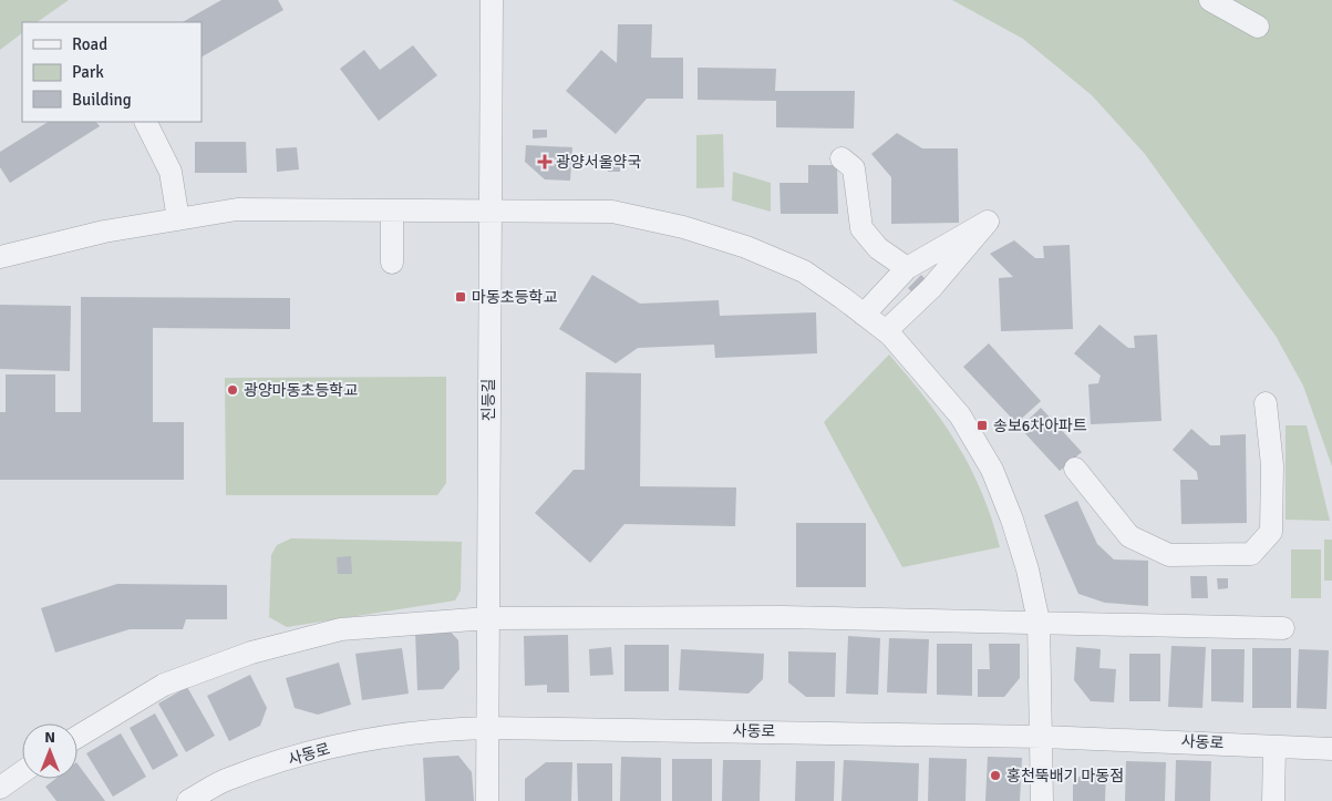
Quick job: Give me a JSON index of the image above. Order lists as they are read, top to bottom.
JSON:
{
  "streets": {
    "street": ["진등길", "사동로"]
  },
  "crossings": [
    ["진등길", "사동로"]
  ],
  "places": {
    "health": ["광양서울약국"],
    "transit": ["마동초등학교", "송보6차아파트"],
    "other": ["광양마동초등학교", "홍천뚝배기 마동점"]
  },
  "legend": ["Road", "Park", "Building"],
  "north": "top"
}
